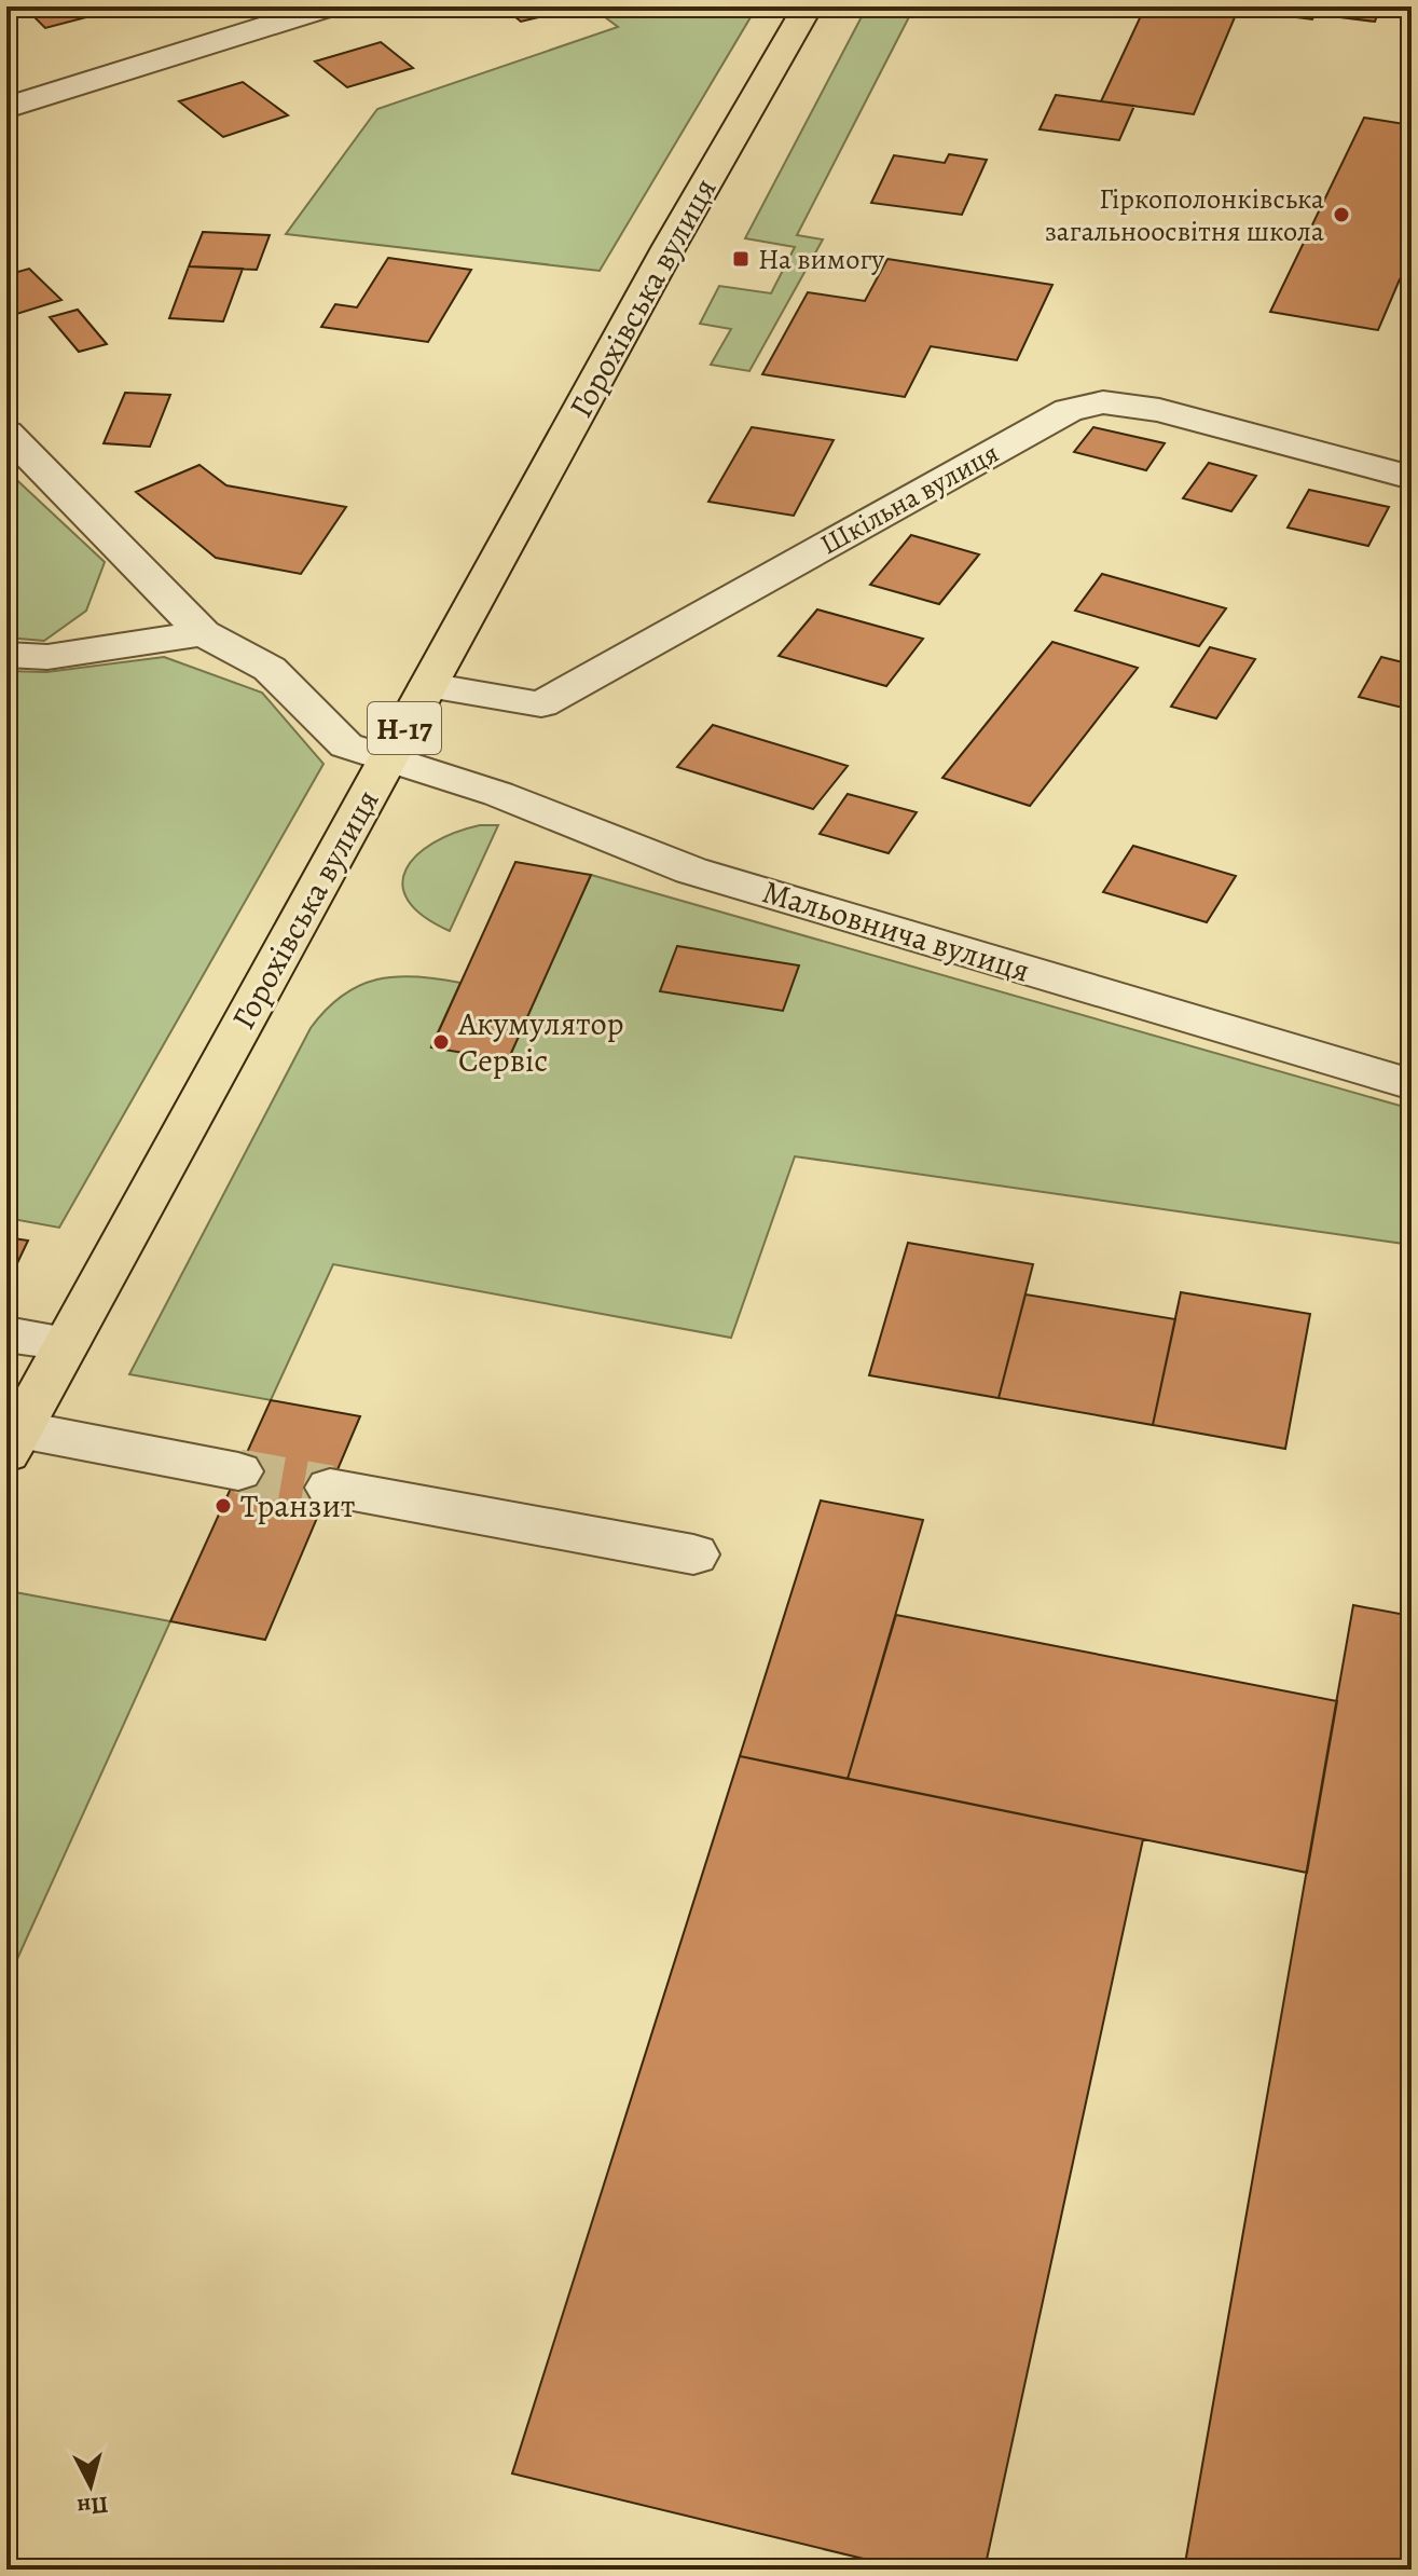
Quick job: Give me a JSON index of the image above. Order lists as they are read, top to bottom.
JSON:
{
  "streets": {
    "main road": ["Горохівська вулиця", "Н-17"],
    "street": ["Шкільна вулиця", "Мальовнича вулиця"]
  },
  "crossings": [
    ["Горохівська вулиця", "Шкільна вулиця"],
    ["Горохівська вулиця", "Мальовнича вулиця"]
  ],
  "places": {
    "other": ["Гіркополонківська загальноосвітня школа", "Акумулятор Сервіс", "Транзит"],
    "transit": ["На вимогу"]
  },
  "north": "bottom"
}
